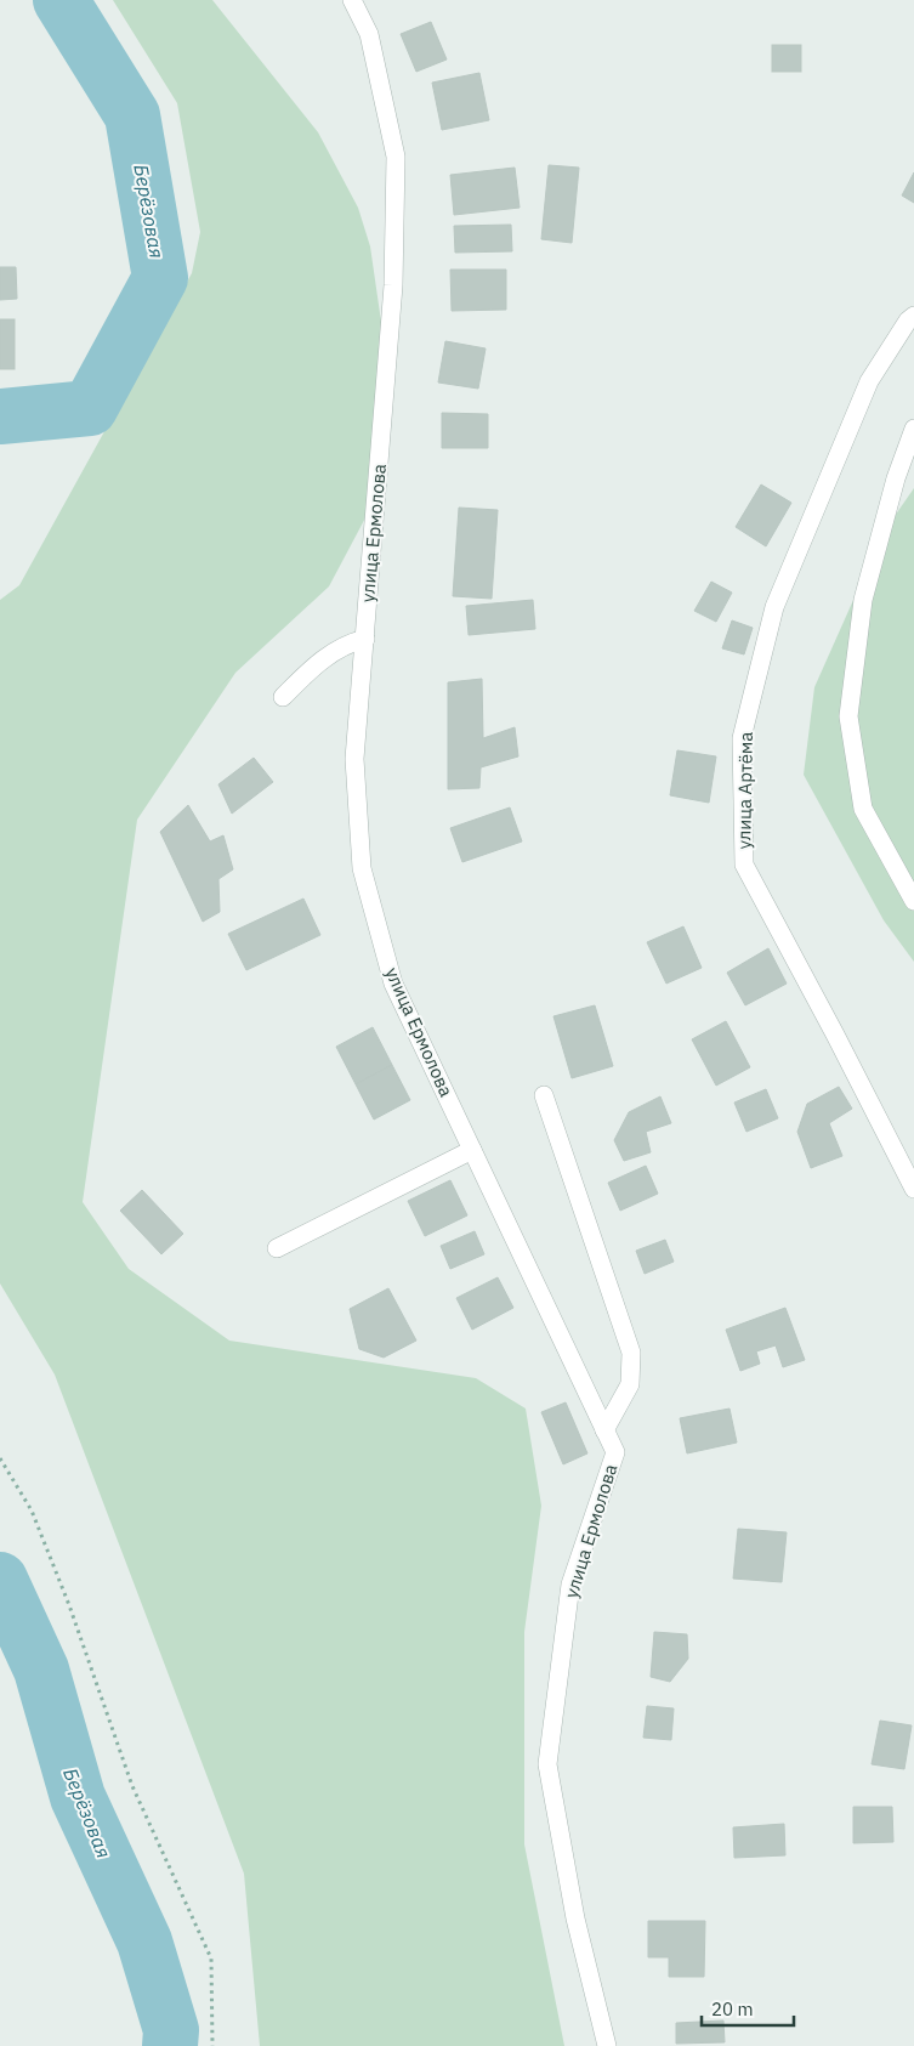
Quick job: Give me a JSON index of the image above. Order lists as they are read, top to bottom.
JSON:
{
  "streets": {
    "street": ["улица Ермолова", "улица Артёма"]
  },
  "water": ["Берёзовая"],
  "scale_bar": "20 m"
}
